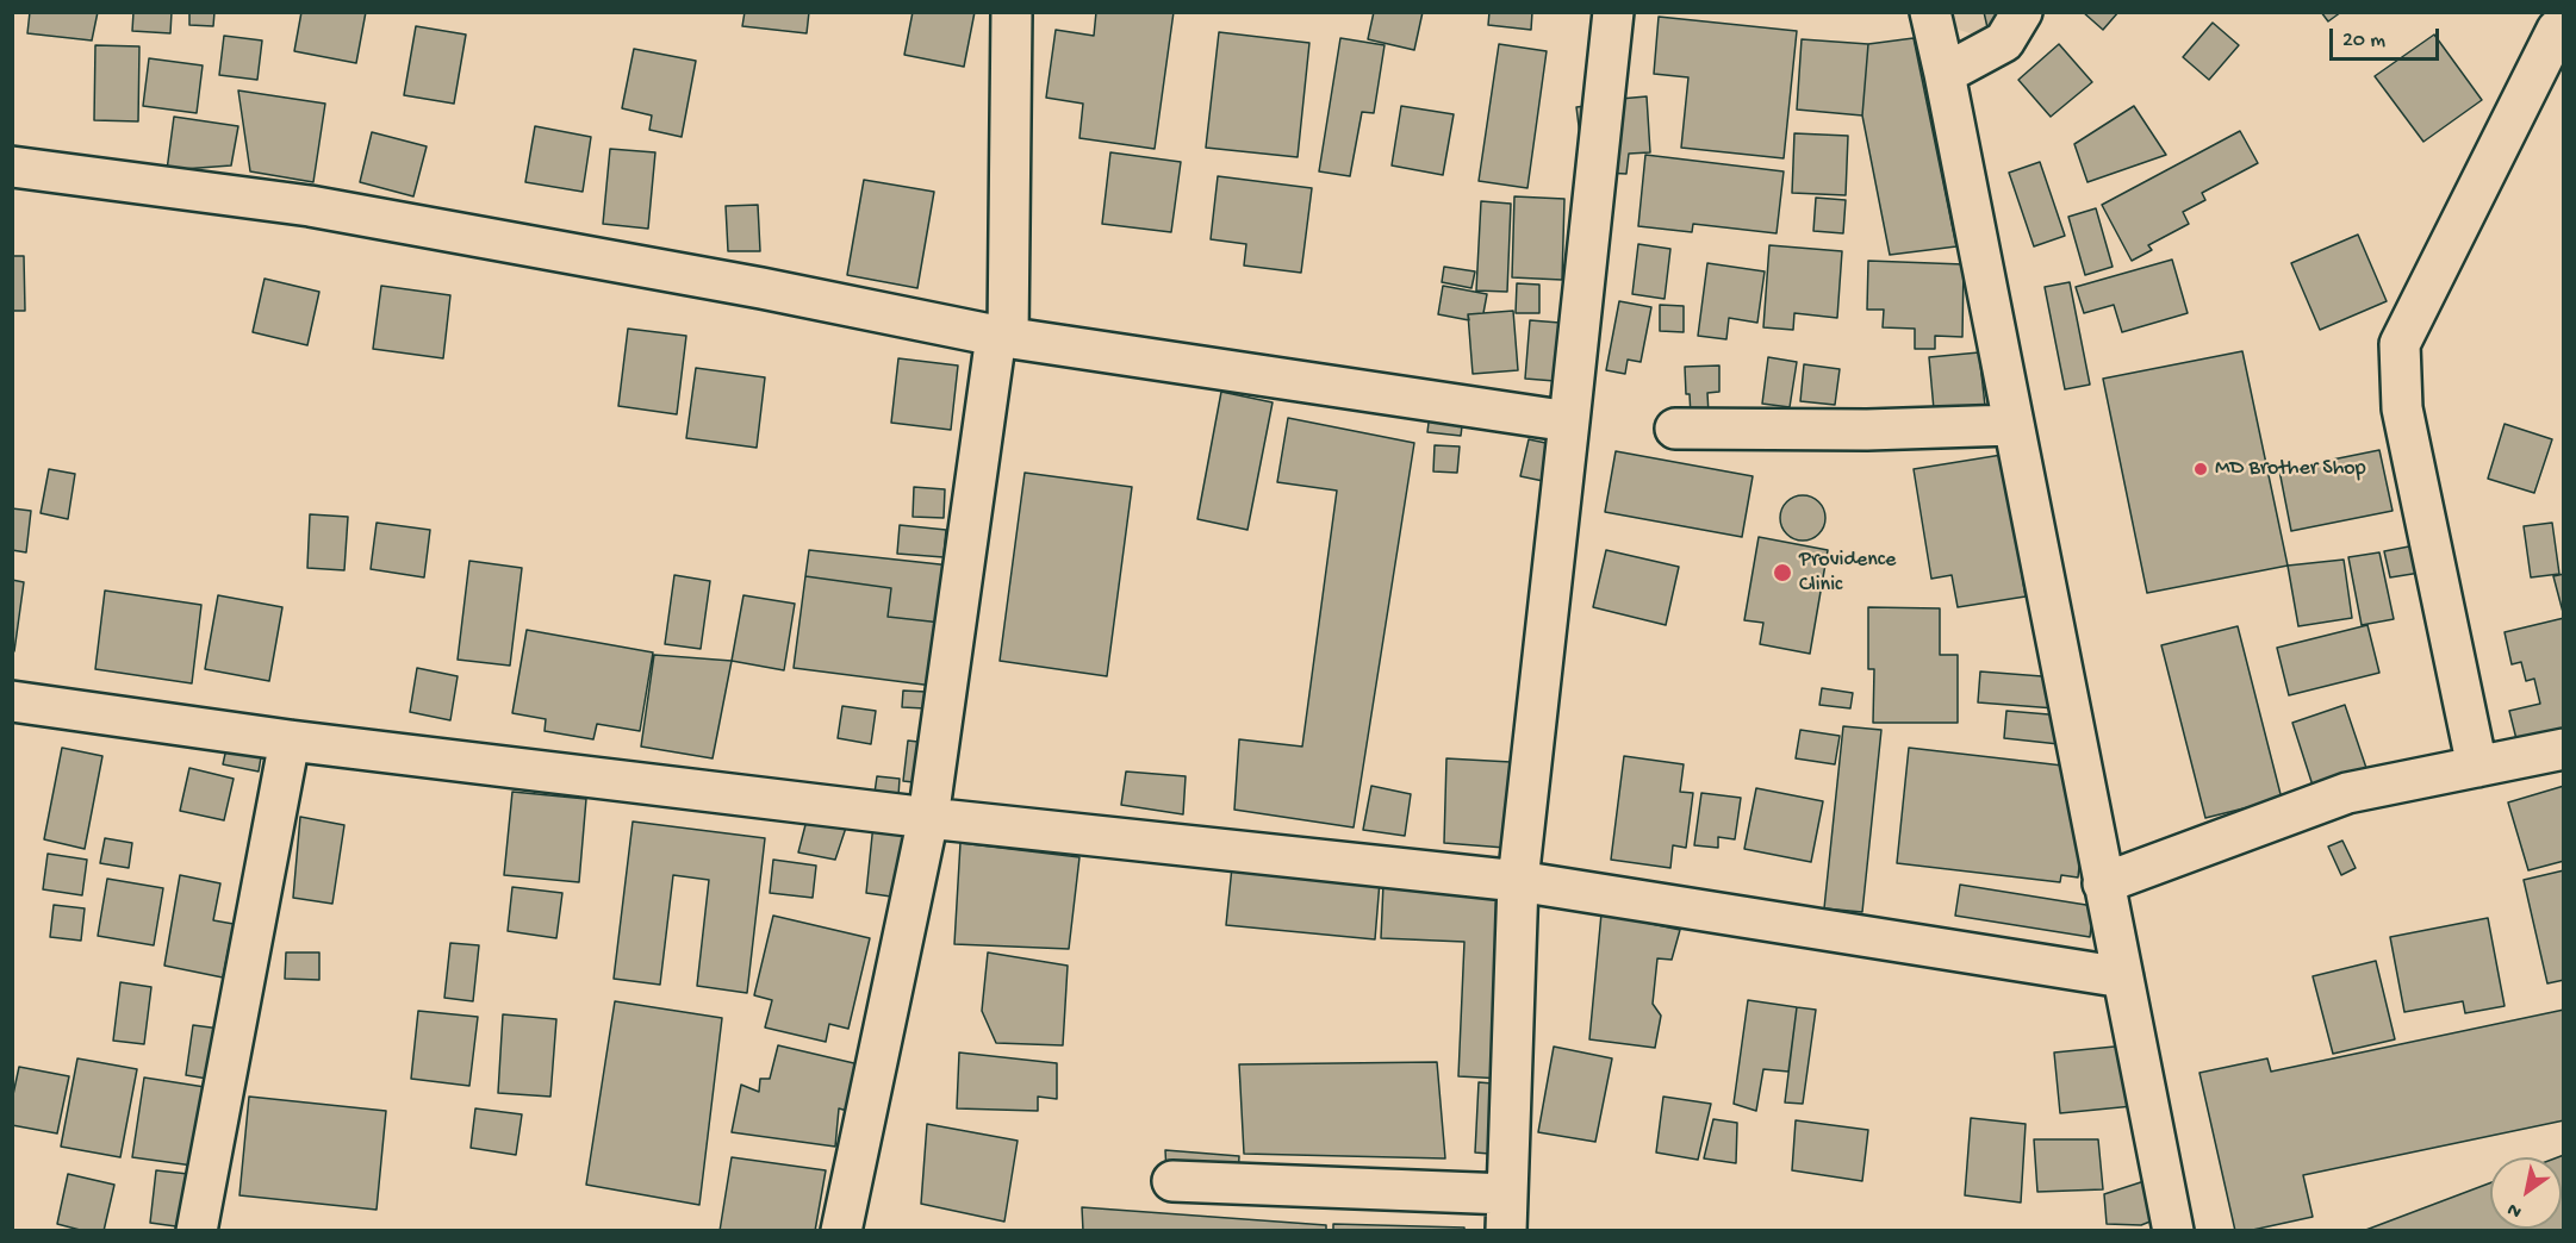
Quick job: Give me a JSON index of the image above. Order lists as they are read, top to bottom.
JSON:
{
  "places": ["MD Brother Shop", "Providence Clinic"],
  "scale_bar": "20 m",
  "north": "bottom left"
}
